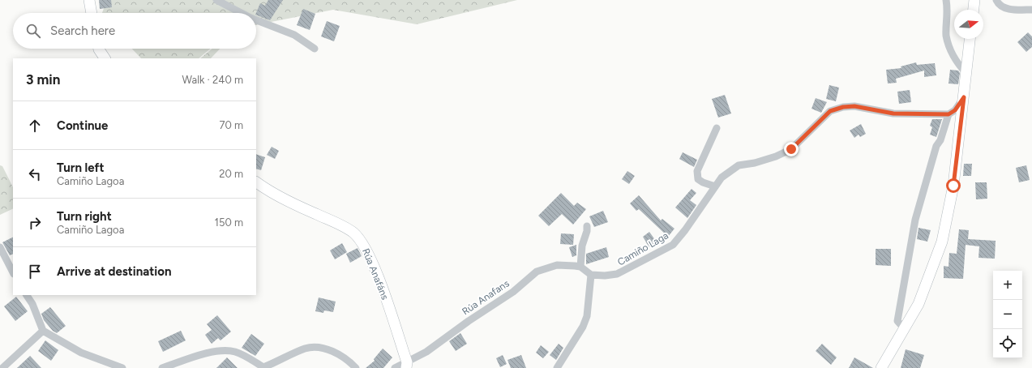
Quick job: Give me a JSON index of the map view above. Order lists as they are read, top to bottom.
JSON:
{
  "streets": {
    "main road": ["Rúa Anafáns"],
    "street": ["Camiño Laga", "Rúa Anafans"]
  },
  "crossings": [
    ["Rúa Anafáns", "Rúa Anafans"]
  ],
  "north": "right",
  "page": {
    "search": "Search here",
    "heading": ["3 min", "Walk · 240 m"],
    "list": [
      ["Continue", "70 m"],
      ["Turn left", "Camiño Lagoa", "20 m"],
      ["Turn right", "Camiño Lagoa", "150 m"],
      "Arrive at destination"
    ],
    "map_buttons": ["+", "−"]
  }
}
